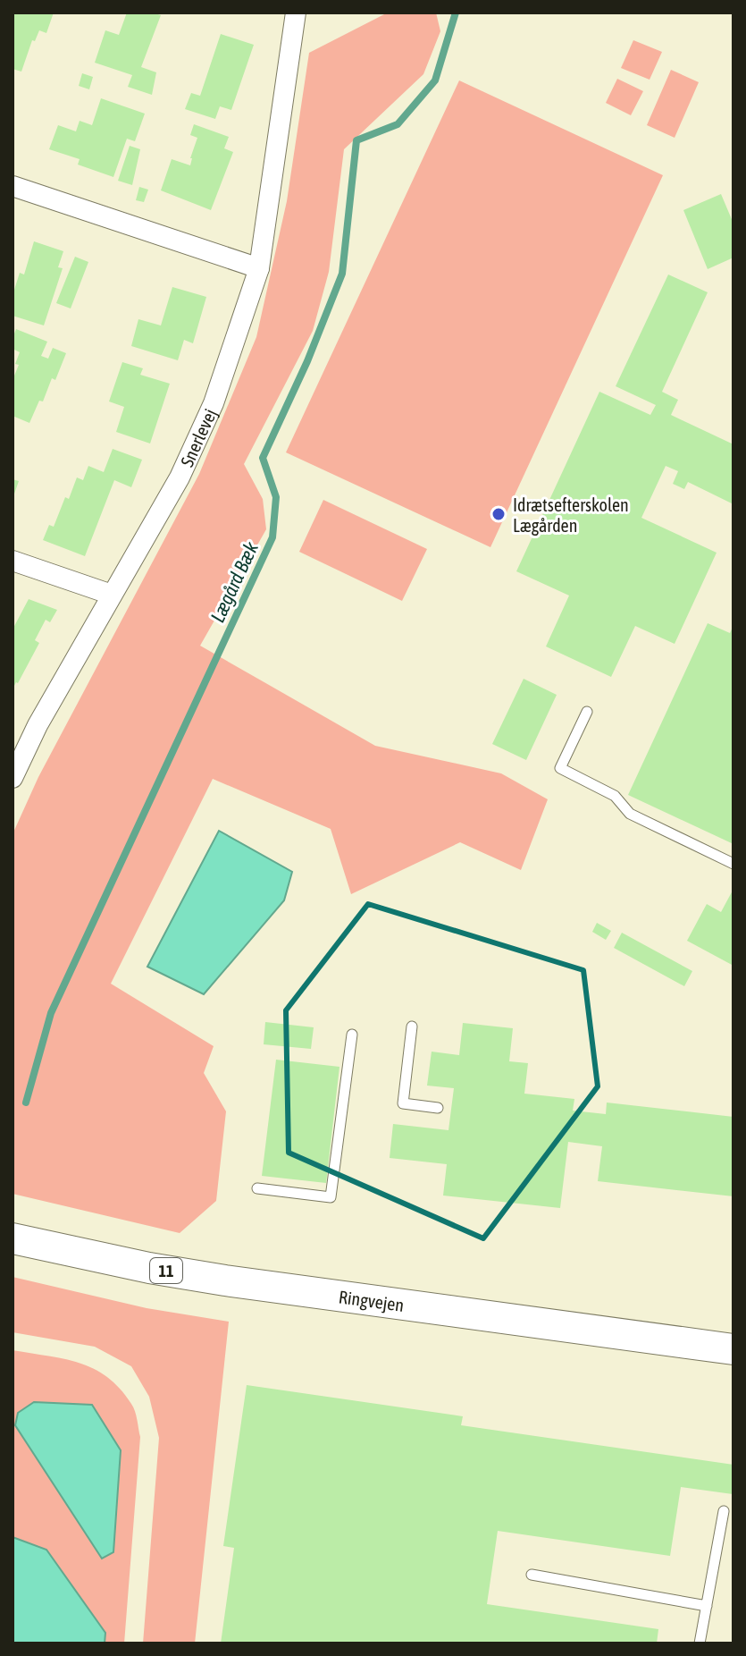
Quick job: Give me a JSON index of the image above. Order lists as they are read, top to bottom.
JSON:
{
  "streets": {
    "main road": ["11", "Ringvejen"],
    "street": ["Snerlevej"]
  },
  "water": ["Lægård Bæk"],
  "places": ["Idrætsefterskolen Lægården"]
}
